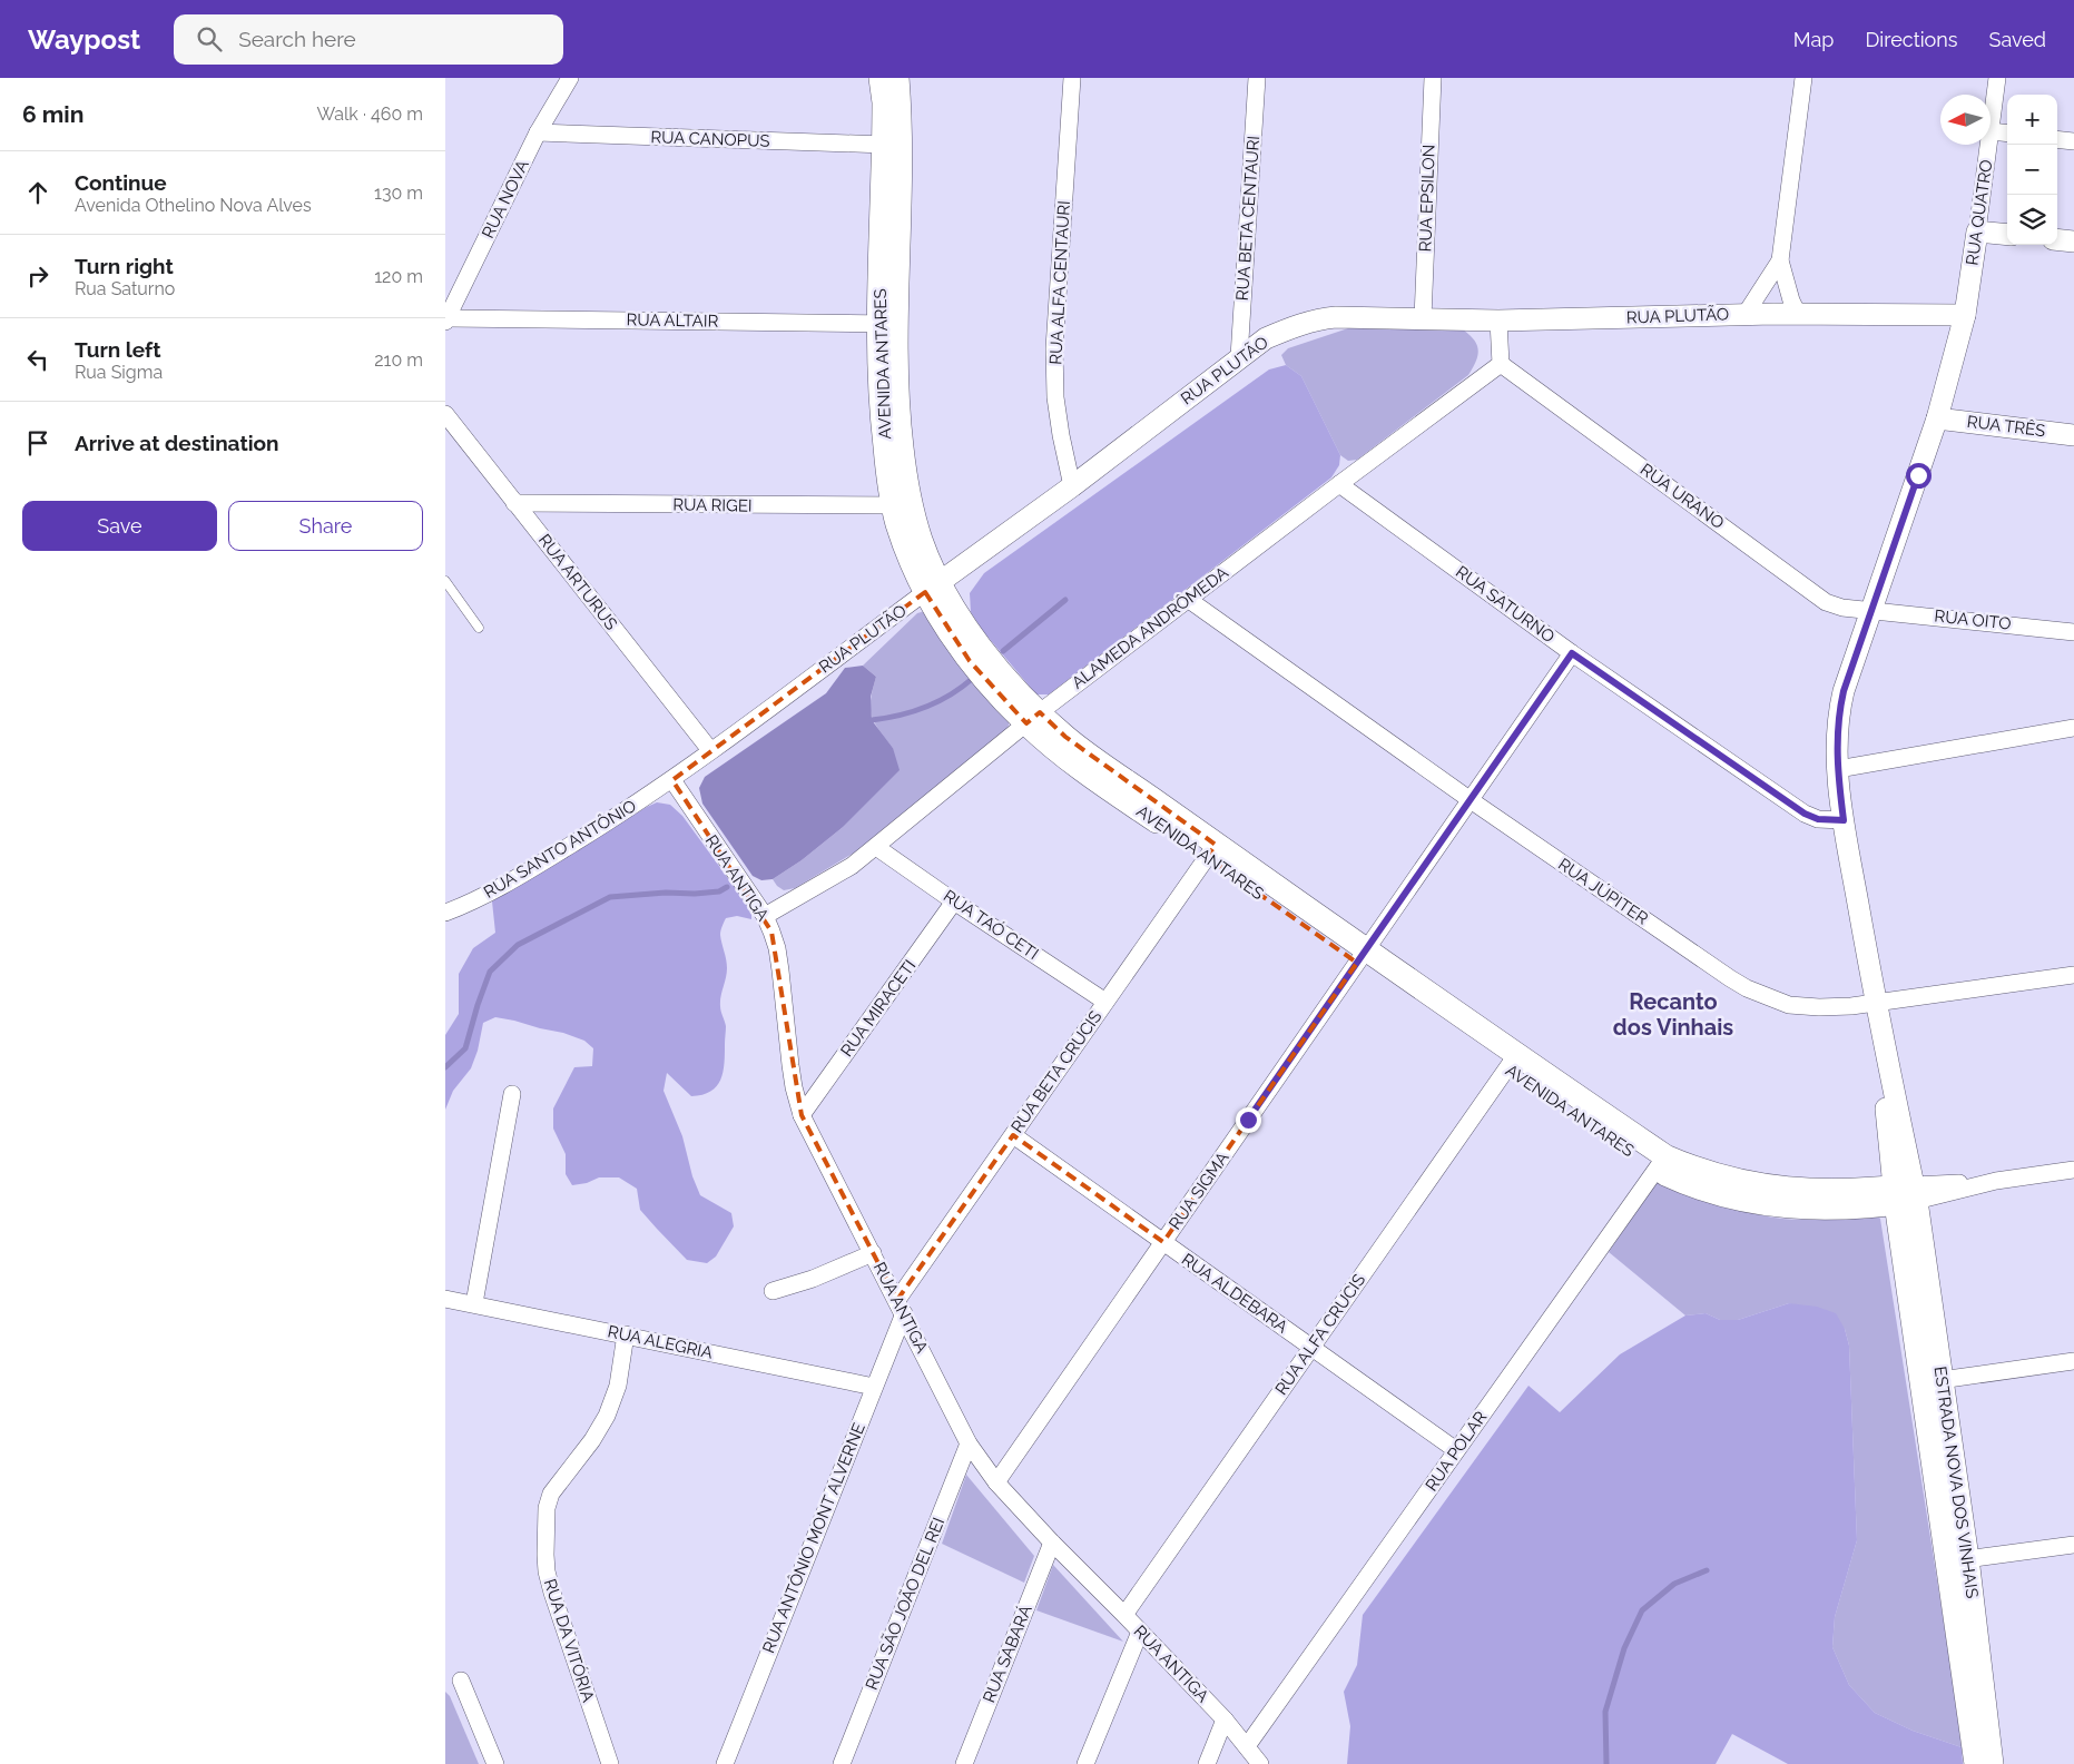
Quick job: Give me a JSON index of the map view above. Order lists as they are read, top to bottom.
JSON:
{
  "streets": {
    "main road": ["AVENIDA ANTARES", "ESTRADA NOVA DOS VINHAIS"],
    "street": [
      "RUA CANOPUS",
      "RUA EPSILON",
      "RUA NOVA",
      "RUA QUATRO",
      "RUA BETA CENTAURI",
      "RUA ALFA CENTAURI",
      "RUA PLUTÃO",
      "RUA ALTAIR",
      "RUA TRÊS",
      "RUA URANO",
      "RUA RIGEI",
      "RUA ARTURUS",
      "RUA SATURNO",
      "RUA OITO",
      "ALAMEDA ANDRÔMEDA",
      "RUA SANTO ANTÔNIO",
      "RUA ANTIGA",
      "RUA JÚPITER",
      "RUA TAÓ CETI",
      "RUA MIRACETI",
      "RUA BETA CRUCIS",
      "RUA SIGMA",
      "RUA ALDEBARA",
      "RUA ALFA CRUCIS",
      "RUA ALEGRIA",
      "RUA POLAR",
      "RUA ANTÔNIO MONT ALVERNE",
      "RUA SÃO JOÃO DEL REI",
      "RUA DA VITÓRIA",
      "RUA SABARÁ"
    ]
  },
  "crossings": [
    ["RUA CANOPUS", "RUA NOVA"],
    ["RUA CANOPUS", "AVENIDA ANTARES"],
    ["RUA EPSILON", "RUA PLUTÃO"],
    ["RUA NOVA", "RUA ALTAIR"],
    ["RUA QUATRO", "RUA PLUTÃO"],
    ["RUA QUATRO", "AVENIDA ANTARES"],
    ["RUA QUATRO", "RUA TRÊS"],
    ["RUA QUATRO", "RUA URANO"],
    ["RUA QUATRO", "RUA SATURNO"],
    ["RUA QUATRO", "RUA OITO"],
    ["RUA QUATRO", "RUA JÚPITER"],
    ["RUA QUATRO", "ESTRADA NOVA DOS VINHAIS"],
    ["RUA BETA CENTAURI", "RUA PLUTÃO"],
    ["RUA ALFA CENTAURI", "RUA PLUTÃO"],
    ["RUA PLUTÃO", "AVENIDA ANTARES"],
    ["RUA PLUTÃO", "RUA ARTURUS"],
    ["RUA PLUTÃO", "RUA SANTO ANTÔNIO"],
    ["RUA PLUTÃO", "RUA ANTIGA"],
    ["RUA ALTAIR", "AVENIDA ANTARES"],
    ["AVENIDA ANTARES", "RUA RIGEI"],
    ["AVENIDA ANTARES", "ALAMEDA ANDRÔMEDA"],
    ["AVENIDA ANTARES", "RUA BETA CRUCIS"],
    ["AVENIDA ANTARES", "RUA SIGMA"],
    ["AVENIDA ANTARES", "RUA ALFA CRUCIS"],
    ["AVENIDA ANTARES", "RUA POLAR"],
    ["AVENIDA ANTARES", "ESTRADA NOVA DOS VINHAIS"],
    ["RUA URANO", "RUA OITO"],
    ["RUA URANO", "ALAMEDA ANDRÔMEDA"],
    ["RUA RIGEI", "RUA ARTURUS"],
    ["RUA SATURNO", "ALAMEDA ANDRÔMEDA"],
    ["RUA SATURNO", "RUA SIGMA"],
    ["ALAMEDA ANDRÔMEDA", "RUA ANTIGA"],
    ["ALAMEDA ANDRÔMEDA", "RUA JÚPITER"],
    ["ALAMEDA ANDRÔMEDA", "RUA TAÓ CETI"],
    ["RUA SANTO ANTÔNIO", "RUA ANTIGA"],
    ["RUA ANTIGA", "RUA MIRACETI"],
    ["RUA ANTIGA", "RUA BETA CRUCIS"],
    ["RUA ANTIGA", "RUA SIGMA"],
    ["RUA ANTIGA", "RUA ALFA CRUCIS"],
    ["RUA ANTIGA", "RUA POLAR"],
    ["RUA ANTIGA", "RUA ANTÔNIO MONT ALVERNE"],
    ["RUA ANTIGA", "RUA SÃO JOÃO DEL REI"],
    ["RUA ANTIGA", "RUA SABARÁ"],
    ["RUA JÚPITER", "RUA SIGMA"],
    ["RUA TAÓ CETI", "RUA MIRACETI"],
    ["RUA TAÓ CETI", "RUA BETA CRUCIS"],
    ["RUA BETA CRUCIS", "RUA ALDEBARA"],
    ["RUA BETA CRUCIS", "RUA ANTÔNIO MONT ALVERNE"],
    ["RUA SIGMA", "RUA ALDEBARA"],
    ["RUA ALDEBARA", "RUA ALFA CRUCIS"],
    ["RUA ALDEBARA", "RUA POLAR"],
    ["RUA ALEGRIA", "RUA ANTÔNIO MONT ALVERNE"],
    ["RUA ALEGRIA", "RUA DA VITÓRIA"]
  ],
  "districts": ["Recanto dos Vinhais"],
  "north": "left",
  "page": {
    "header": "Waypost",
    "search": "Search here",
    "nav": ["Map", "Directions", "Saved"],
    "heading": ["6 min", "Walk · 460 m"],
    "map_buttons": ["+", "−"],
    "list": [
      ["Continue", "Avenida Othelino Nova Alves", "130 m"],
      ["Turn right", "Rua Saturno", "120 m"],
      ["Turn left", "Rua Sigma", "210 m"],
      "Arrive at destination"
    ],
    "buttons": ["Save", "Share"]
  }
}
